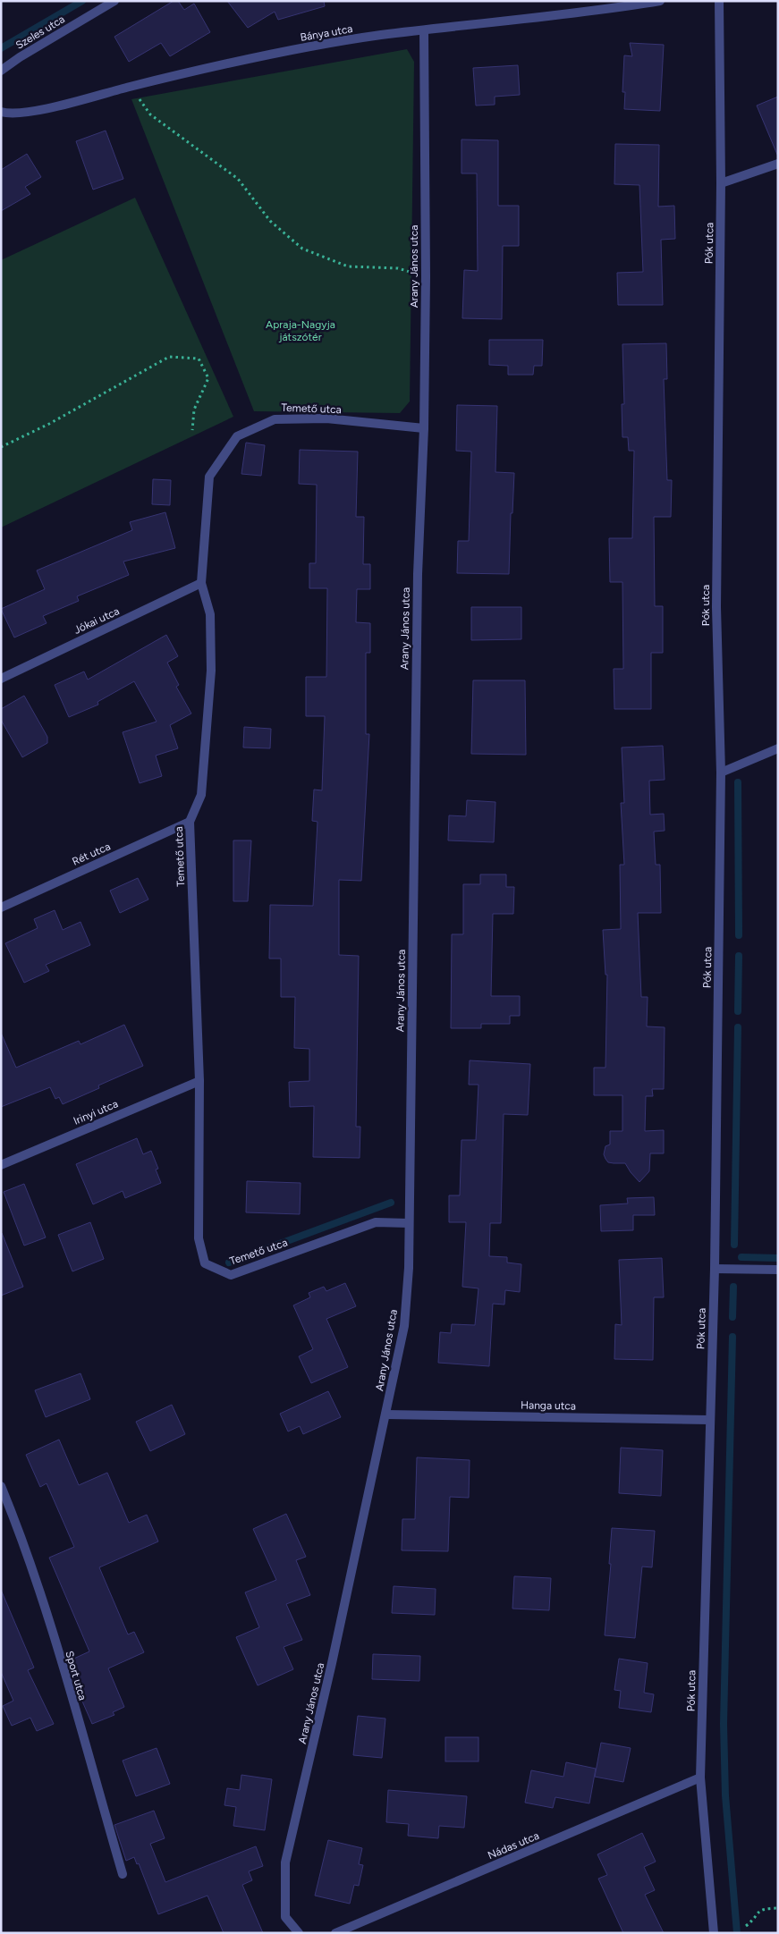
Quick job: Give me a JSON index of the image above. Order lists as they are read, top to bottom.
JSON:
{
  "streets": {
    "street": [
      "Szeles utca",
      "Bánya utca",
      "Pók utca",
      "Arany János utca",
      "Temető utca",
      "Jókai utca",
      "Rét utca",
      "Irinyi utca",
      "Hanga utca",
      "Sport utca",
      "Nádas utca"
    ]
  },
  "crossings": [
    ["Bánya utca", "Arany János utca"],
    ["Pók utca", "Hanga utca"],
    ["Pók utca", "Nádas utca"],
    ["Arany János utca", "Temető utca"],
    ["Arany János utca", "Hanga utca"],
    ["Temető utca", "Jókai utca"],
    ["Temető utca", "Rét utca"],
    ["Temető utca", "Irinyi utca"]
  ],
  "parks": ["Apraja-Nagyja játszótér"]
}
